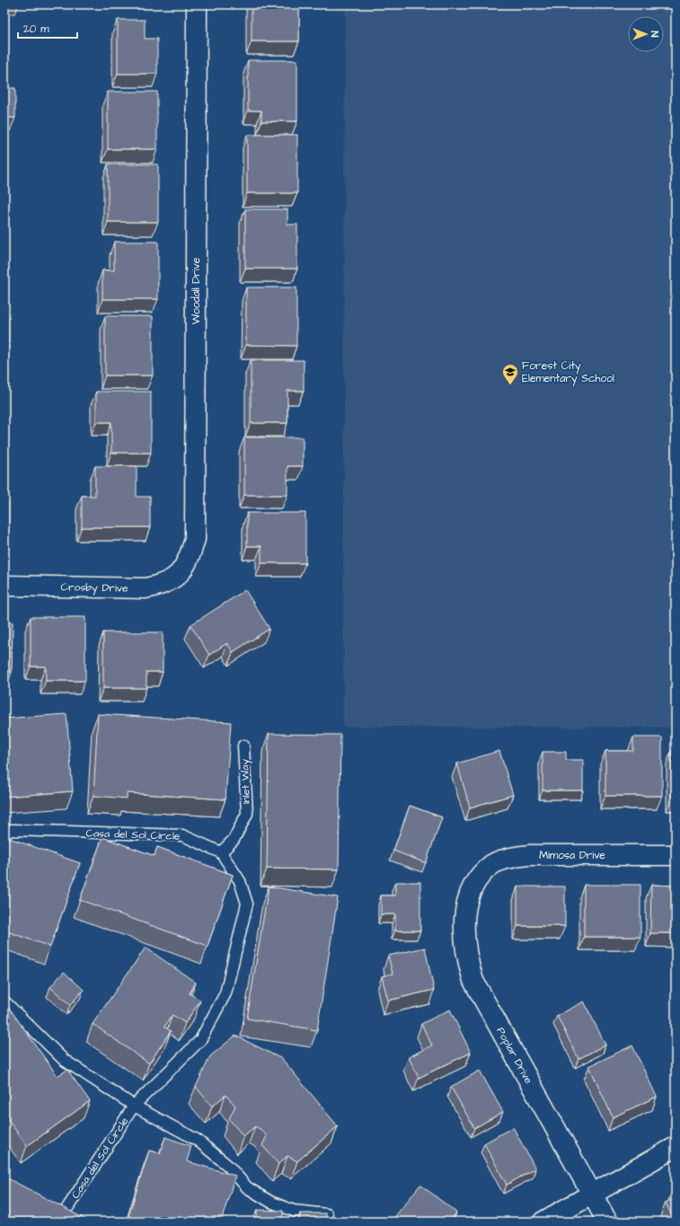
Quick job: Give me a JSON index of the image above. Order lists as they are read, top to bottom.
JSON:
{
  "streets": {
    "street": [
      "Woodall Drive",
      "Crosby Drive",
      "Mimosa Drive",
      "Poplar Drive"
    ],
    "lane": ["Inlet Way", "Casa del Sol Circle"]
  },
  "crossings": [
    ["Woodall Drive", "Crosby Drive"],
    ["Inlet Way", "Casa del Sol Circle"],
    ["Mimosa Drive", "Poplar Drive"]
  ],
  "places": {
    "school or university": ["Forest City Elementary School"]
  },
  "scale_bar": "20 m",
  "north": "right"
}
